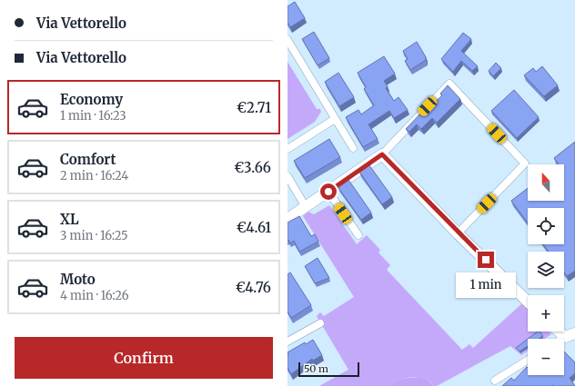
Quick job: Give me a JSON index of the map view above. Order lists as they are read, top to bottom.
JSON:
{
  "scale_bar": "50 m",
  "north": "top",
  "page": {
    "banner": ["Via Vettorello", "Via Vettorello"],
    "list": [
      {
        "name": "Economy",
        "note": "1 min · 16:23",
        "value": "€2.71"
      },
      {
        "name": "Comfort",
        "note": "2 min · 16:24",
        "value": "€3.66"
      },
      {
        "name": "XL",
        "note": "3 min · 16:25",
        "value": "€4.61"
      },
      {
        "name": "Moto",
        "note": "4 min · 16:26",
        "value": "€4.76"
      }
    ],
    "map_buttons": ["+", "−"],
    "bubble": "1 min",
    "buttons": "Confirm",
    "scale": "50 m"
  }
}
